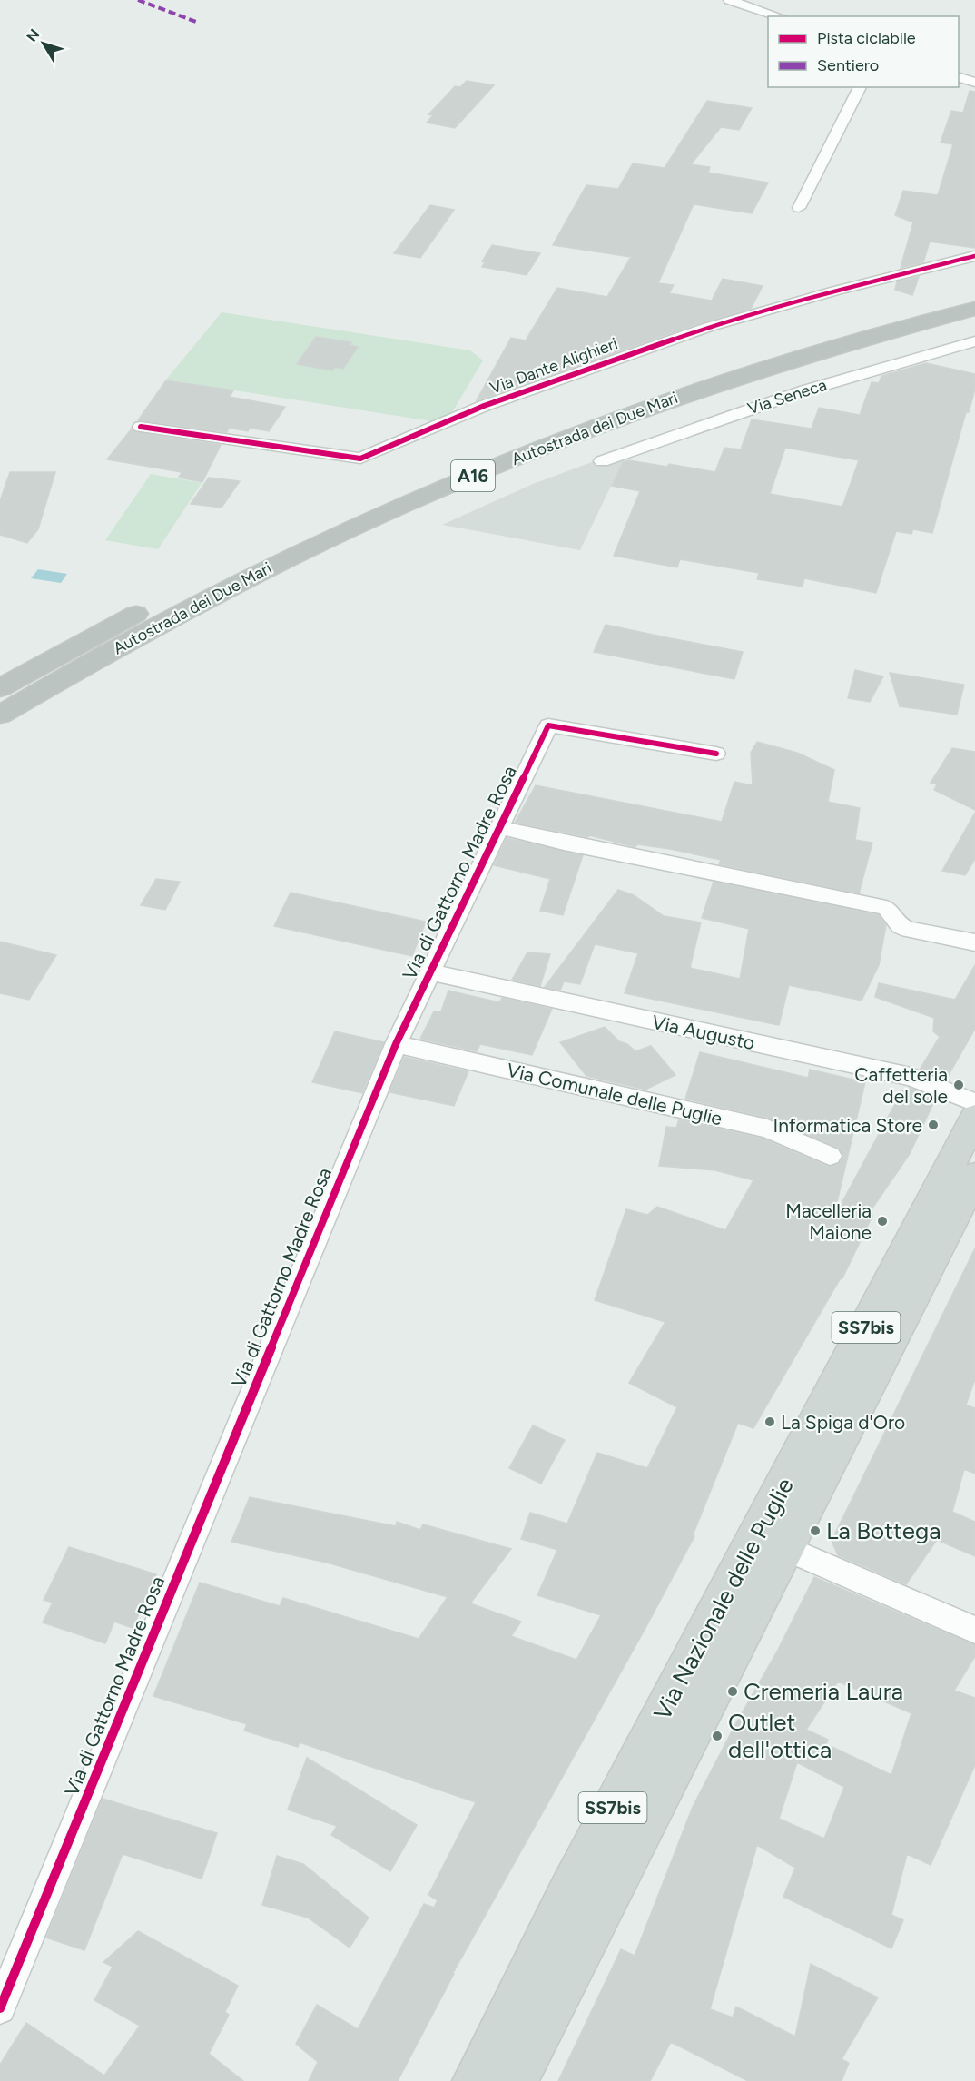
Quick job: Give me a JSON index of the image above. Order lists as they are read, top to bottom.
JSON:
{
  "streets": {
    "highway": ["Autostrada dei Due Mari", "A16"],
    "main road": ["SS7bis", "Via Nazionale delle Puglie"],
    "street": [
      "Via Dante Alighieri",
      "Via Seneca",
      "Via di Gattorno Madre Rosa",
      "Via Augusto",
      "Via Comunale delle Puglie"
    ]
  },
  "crossings": [
    ["Via di Gattorno Madre Rosa", "Via Augusto"],
    ["Via di Gattorno Madre Rosa", "Via Comunale delle Puglie"]
  ],
  "places": [
    "Caffetteria del sole",
    "Informatica Store",
    "Macelleria Maione",
    "La Spiga d'Oro",
    "La Bottega",
    "Cremeria Laura",
    "Outlet dell'ottica"
  ],
  "legend": ["Pista ciclabile", "Sentiero"],
  "north": "top left"
}
